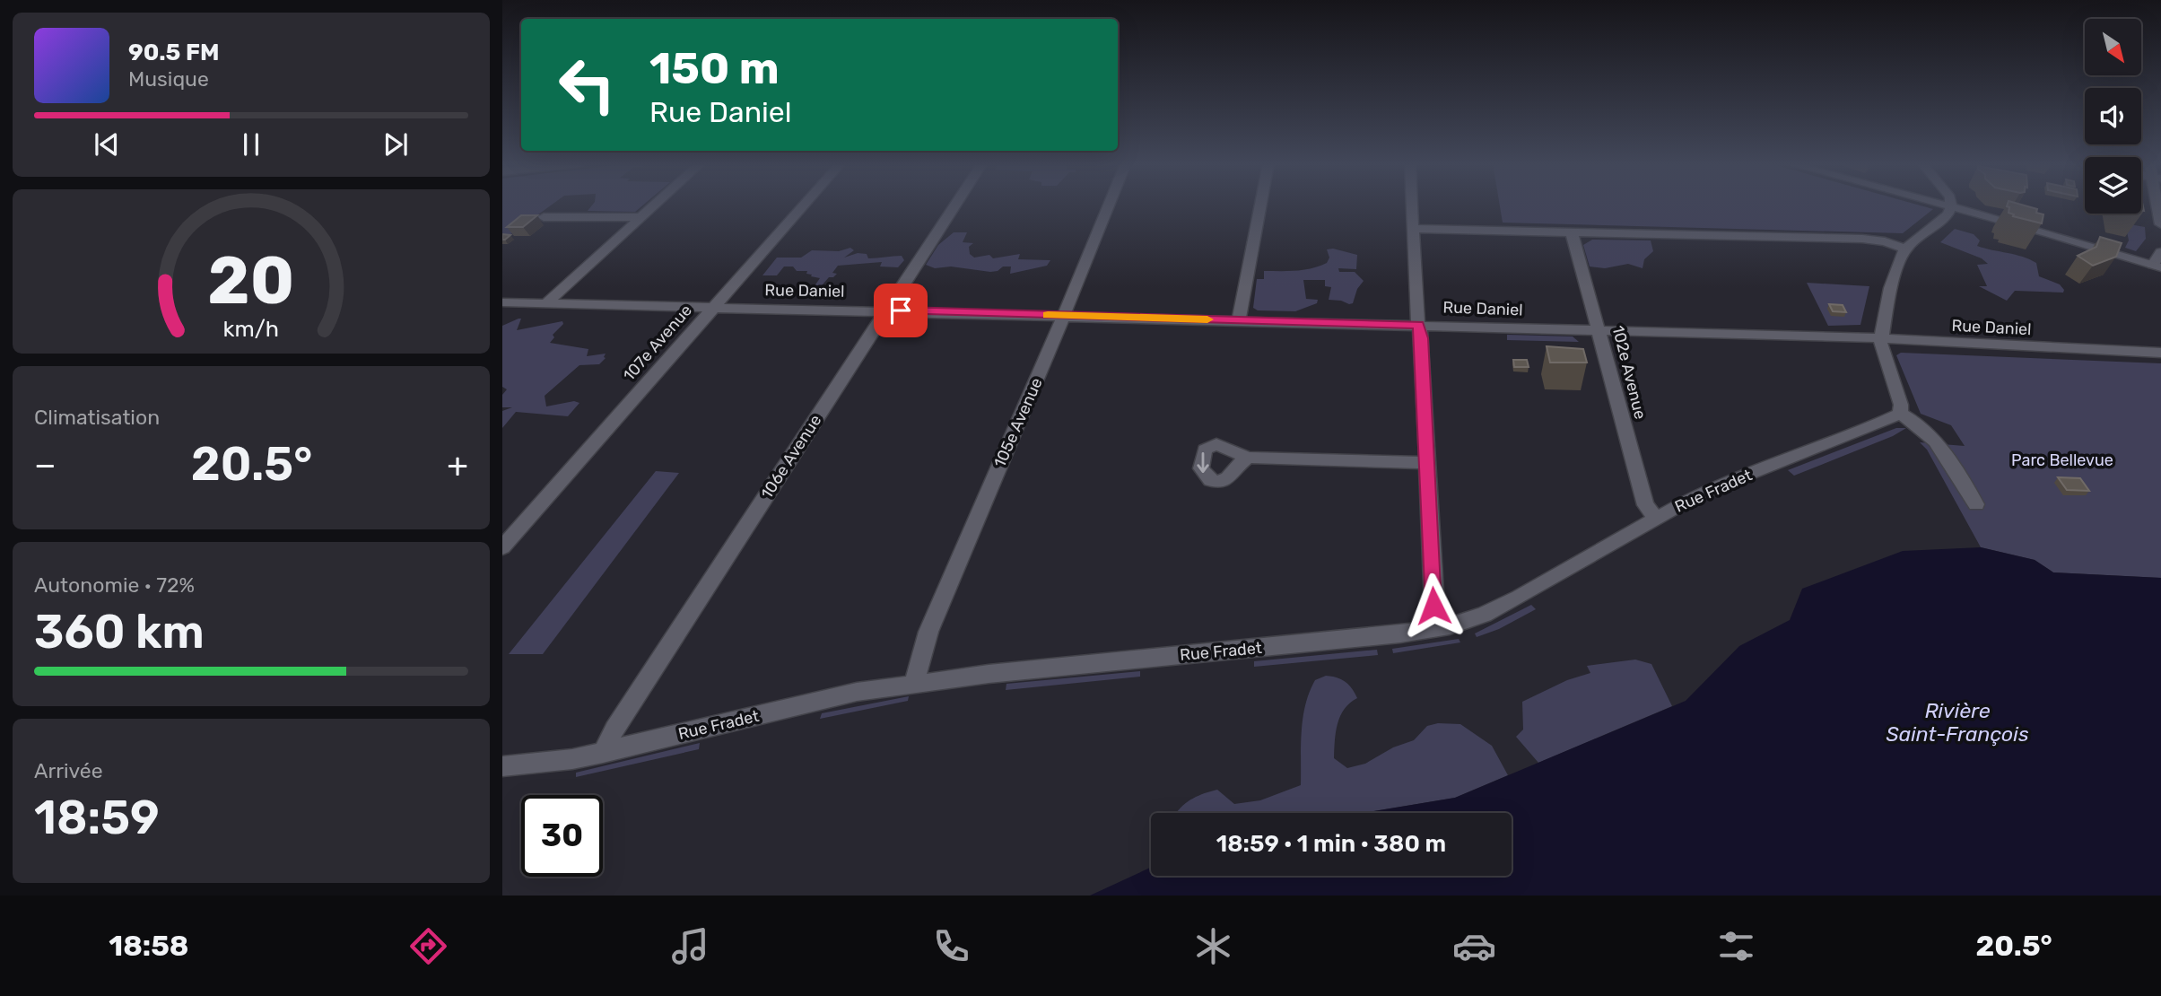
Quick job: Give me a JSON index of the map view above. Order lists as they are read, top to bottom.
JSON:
{
  "streets": {
    "street": [
      "Rue Daniel",
      "107e Avenue",
      "102e Avenue",
      "105e Avenue",
      "106e Avenue",
      "Rue Fradet"
    ]
  },
  "crossings": [
    ["Rue Daniel", "107e Avenue"],
    ["Rue Daniel", "102e Avenue"],
    ["Rue Daniel", "105e Avenue"],
    ["Rue Daniel", "106e Avenue"],
    ["102e Avenue", "Rue Fradet"],
    ["105e Avenue", "Rue Fradet"],
    ["106e Avenue", "Rue Fradet"]
  ],
  "water": ["Rivière Saint-François"],
  "parks": ["Parc Bellevue"],
  "north": "bottom right",
  "page": {
    "turn": ["150 m", "Rue Daniel"],
    "song": ["90.5 FM", "Musique"],
    "tile": [
      "Climatisation",
      ["Autonomie · 72%", "360 km"],
      ["Arrivée", "18:59"]
    ],
    "heat": ["−", "20.5°", "+"],
    "limit": "30",
    "trip": "18:59 · 1 min · 380 m",
    "tabs": ["18:58", "20.5°"],
    "gauge": ["20", "km/h"]
  }
}
